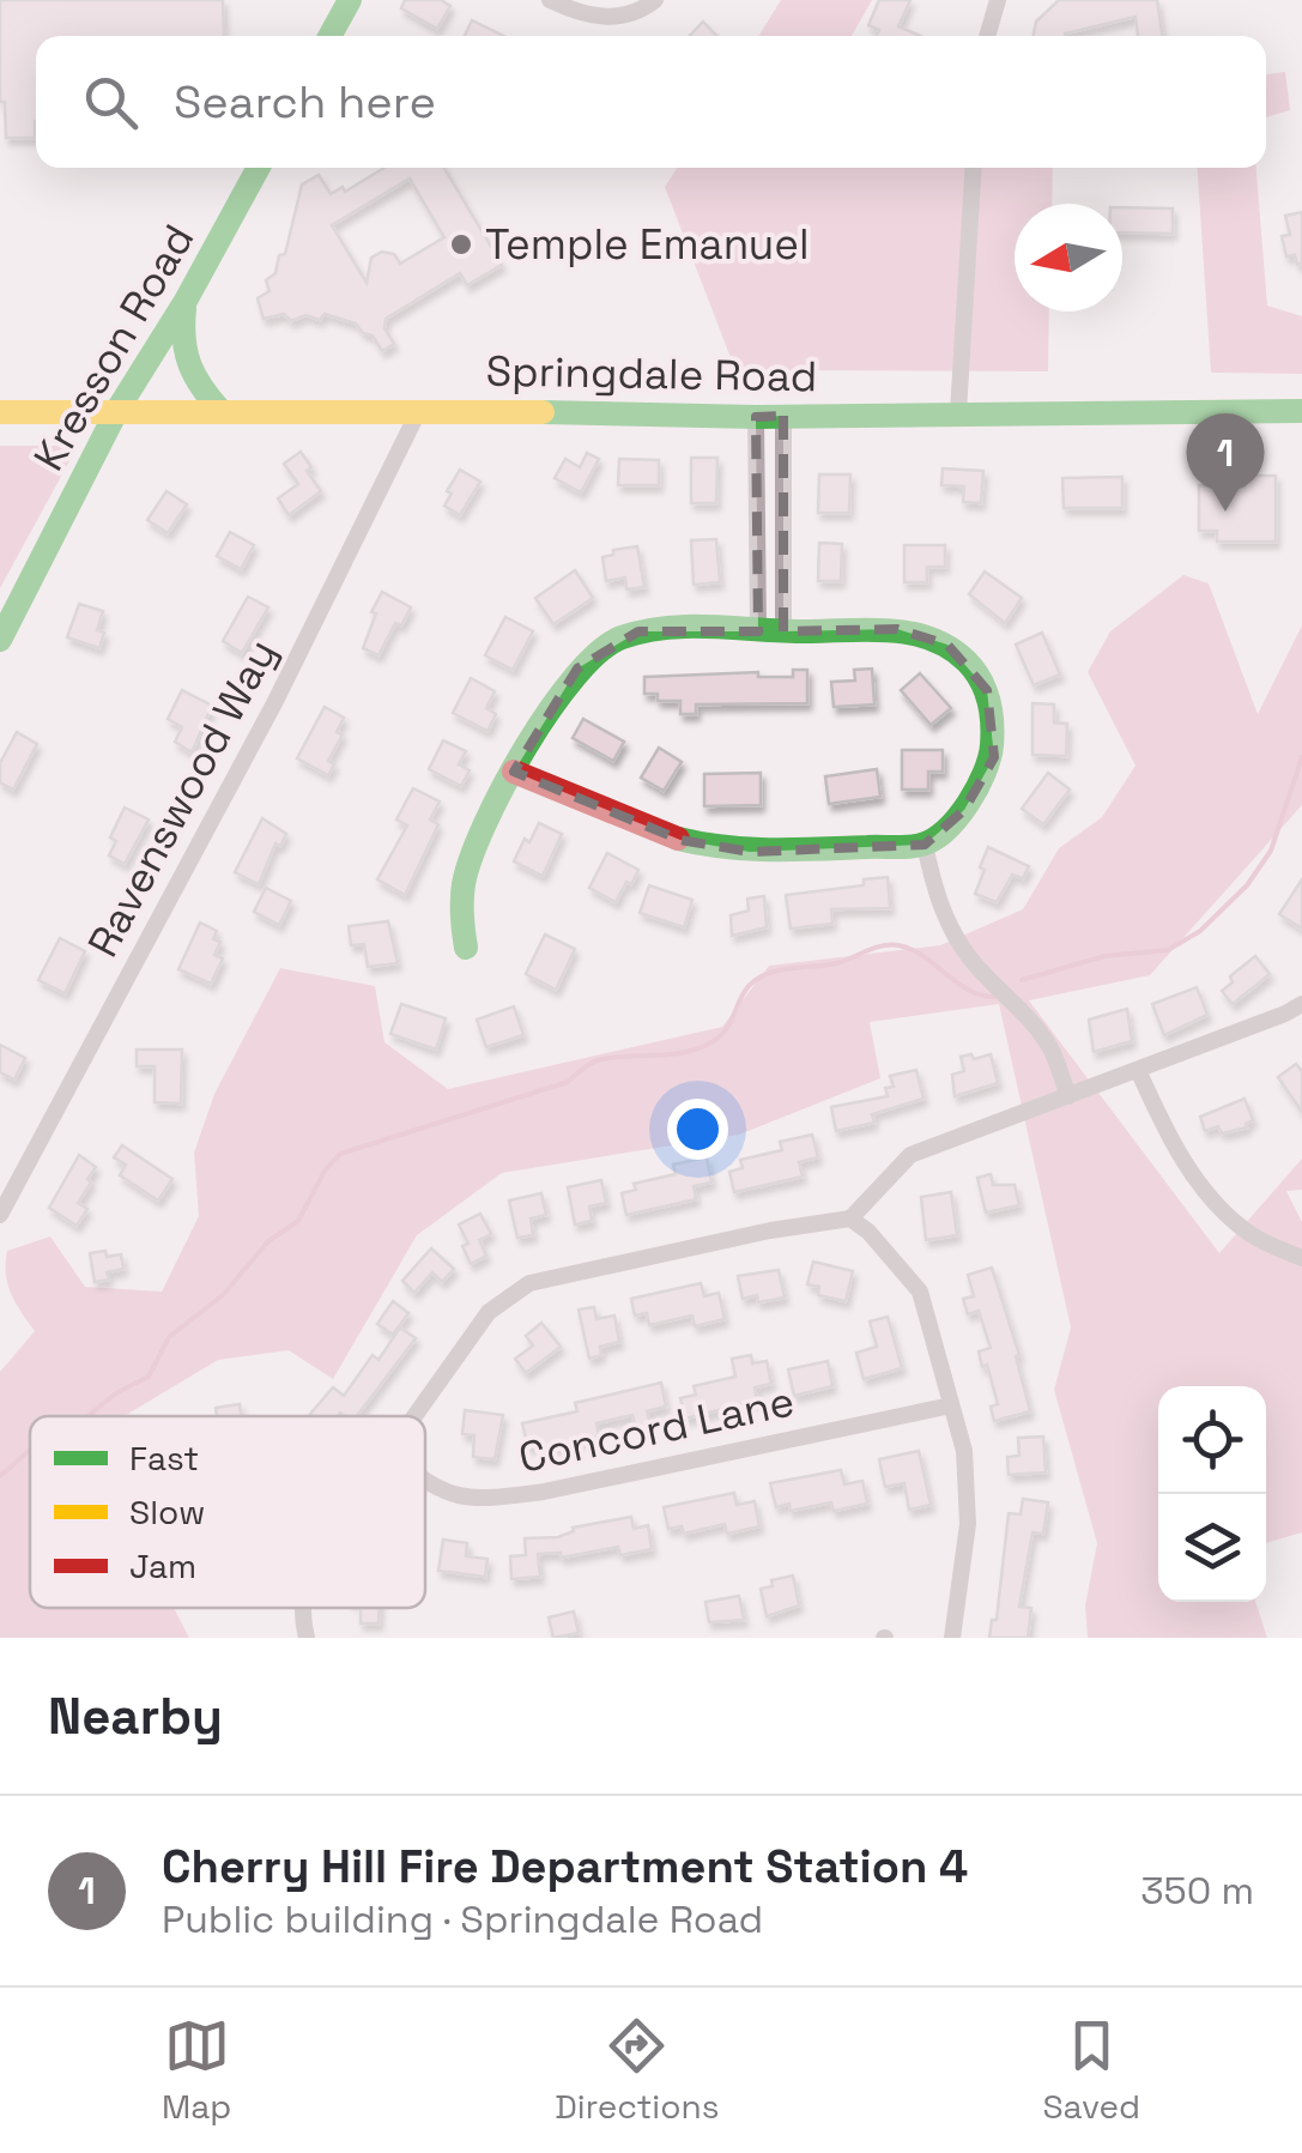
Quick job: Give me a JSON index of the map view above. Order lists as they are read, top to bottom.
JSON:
{
  "streets": {
    "street": [
      "Kresson Road",
      "Springdale Road",
      "Ravenswood Way",
      "Concord Lane"
    ]
  },
  "crossings": [
    ["Kresson Road", "Springdale Road"],
    ["Springdale Road", "Ravenswood Way"]
  ],
  "places": ["Temple Emanuel"],
  "legend": ["Fast", "Slow", "Jam"],
  "north": "left",
  "page": {
    "search": "Search here",
    "pins": "1",
    "heading": "Nearby",
    "list": [
      {
        "mark": "1",
        "name": "Cherry Hill Fire Department Station 4",
        "note": "Public building · Springdale Road",
        "value": "350 m"
      }
    ],
    "nav": ["Map", "Directions", "Saved"]
  }
}
